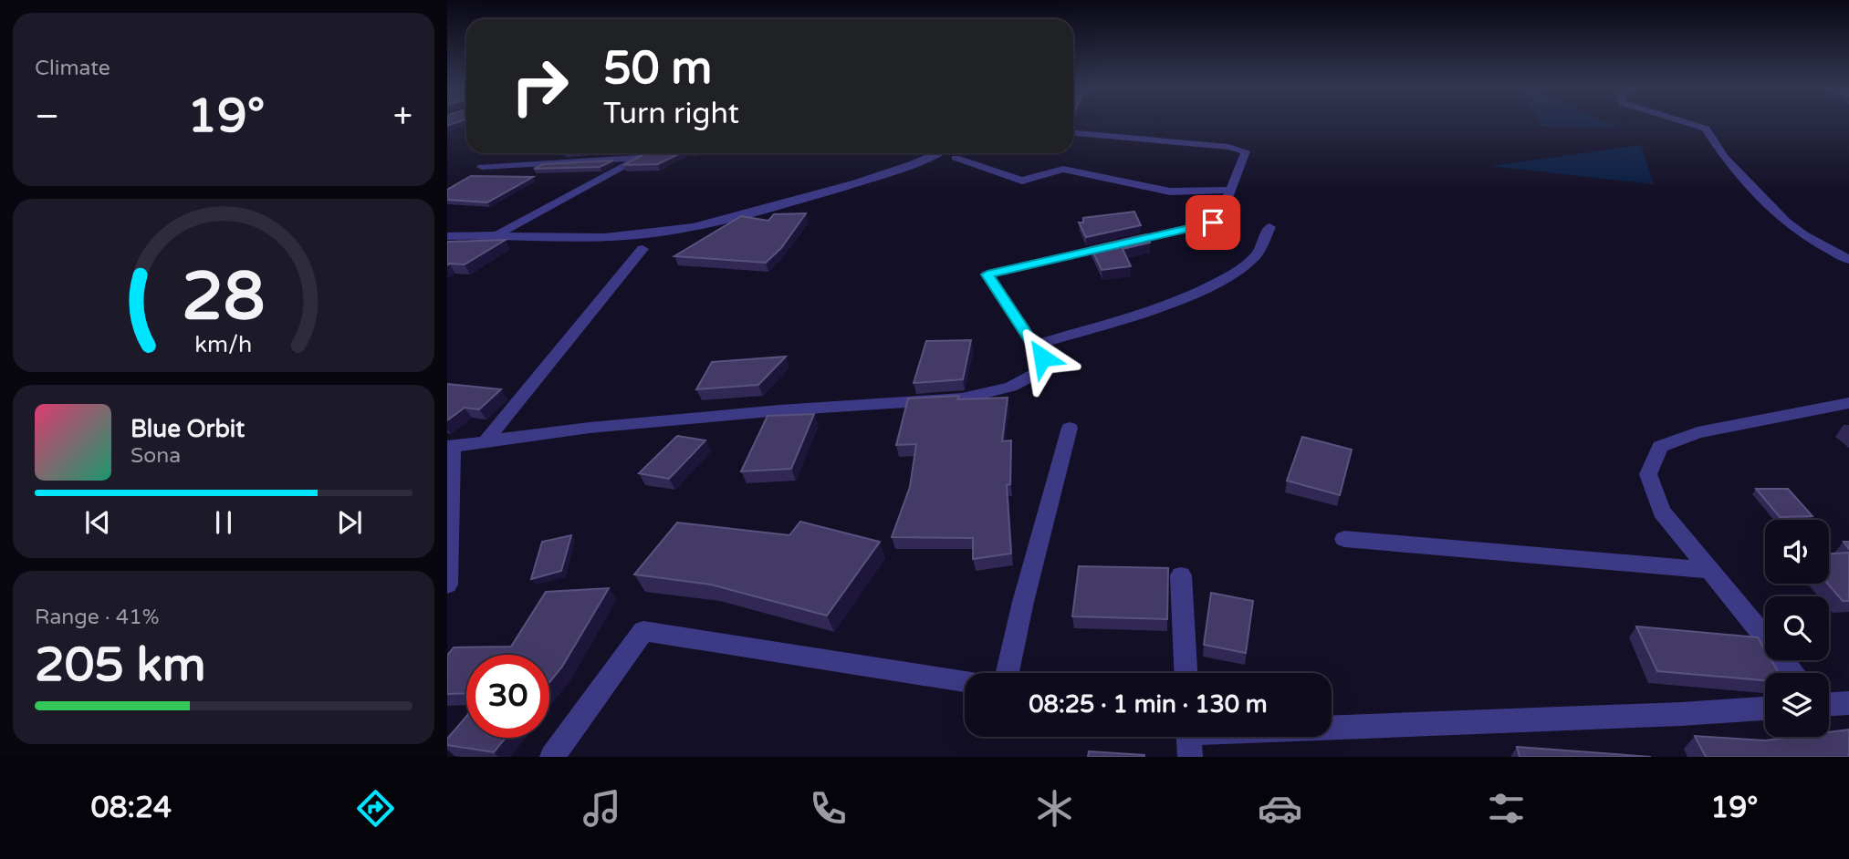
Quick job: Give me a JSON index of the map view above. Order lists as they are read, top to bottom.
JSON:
{
  "page": {
    "tile": [
      "Climate",
      ["Range · 41%", "205 km"]
    ],
    "turn": ["50 m", "Turn right"],
    "heat": ["−", "19°", "+"],
    "song": ["Blue Orbit", "Sona"],
    "limit": "30",
    "trip": "08:25 · 1 min · 130 m",
    "tabs": ["08:24", "19°"],
    "gauge": ["28", "km/h"]
  }
}
